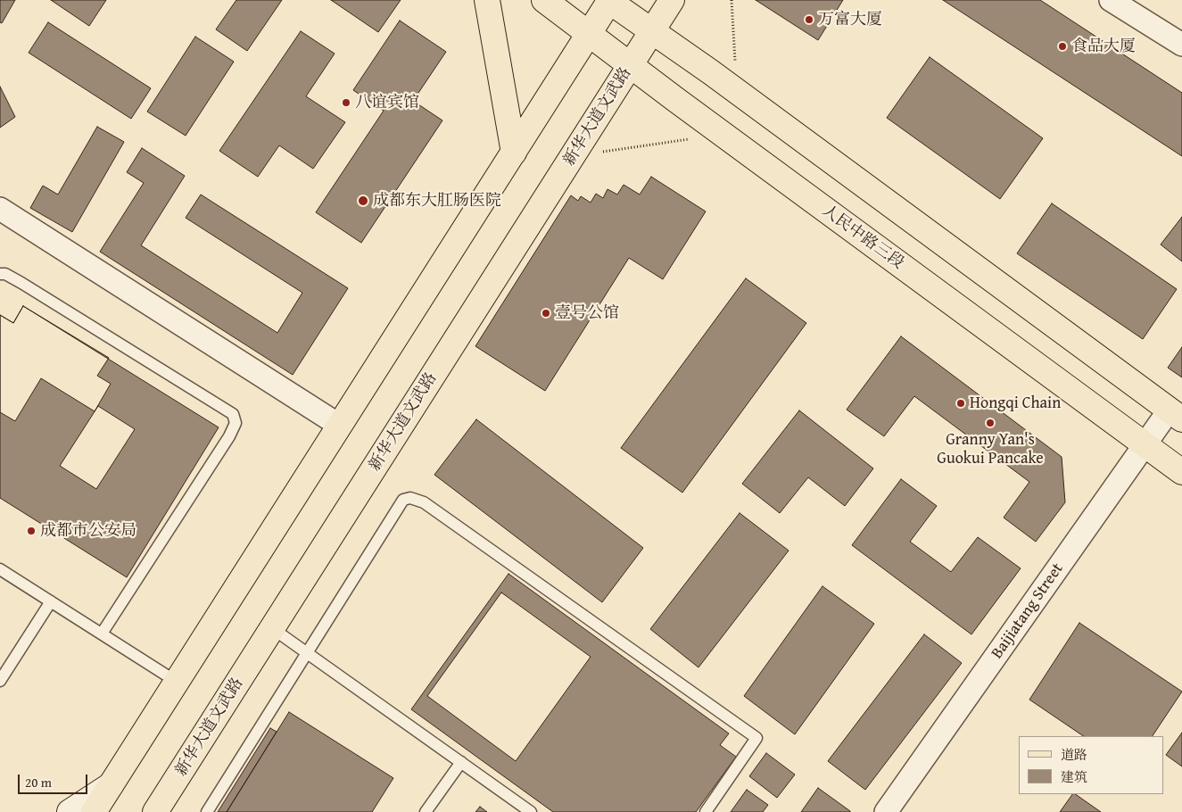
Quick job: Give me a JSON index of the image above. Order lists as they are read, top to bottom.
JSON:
{
  "streets": {
    "main road": ["新华大道文武路", "人民中路三段"],
    "street": ["Baijiatang Street"]
  },
  "crossings": [
    ["新华大道文武路", "人民中路三段"],
    ["人民中路三段", "Baijiatang Street"]
  ],
  "places": [
    "万富大厦",
    "食品大厦",
    "八谊宾馆",
    "成都东大肛肠医院",
    "壹号公馆",
    "Hongqi Chain",
    "Granny Yan's Guokui Pancake",
    "成都市公安局"
  ],
  "legend": ["道路", "建筑"],
  "scale_bar": "20 m"
}
